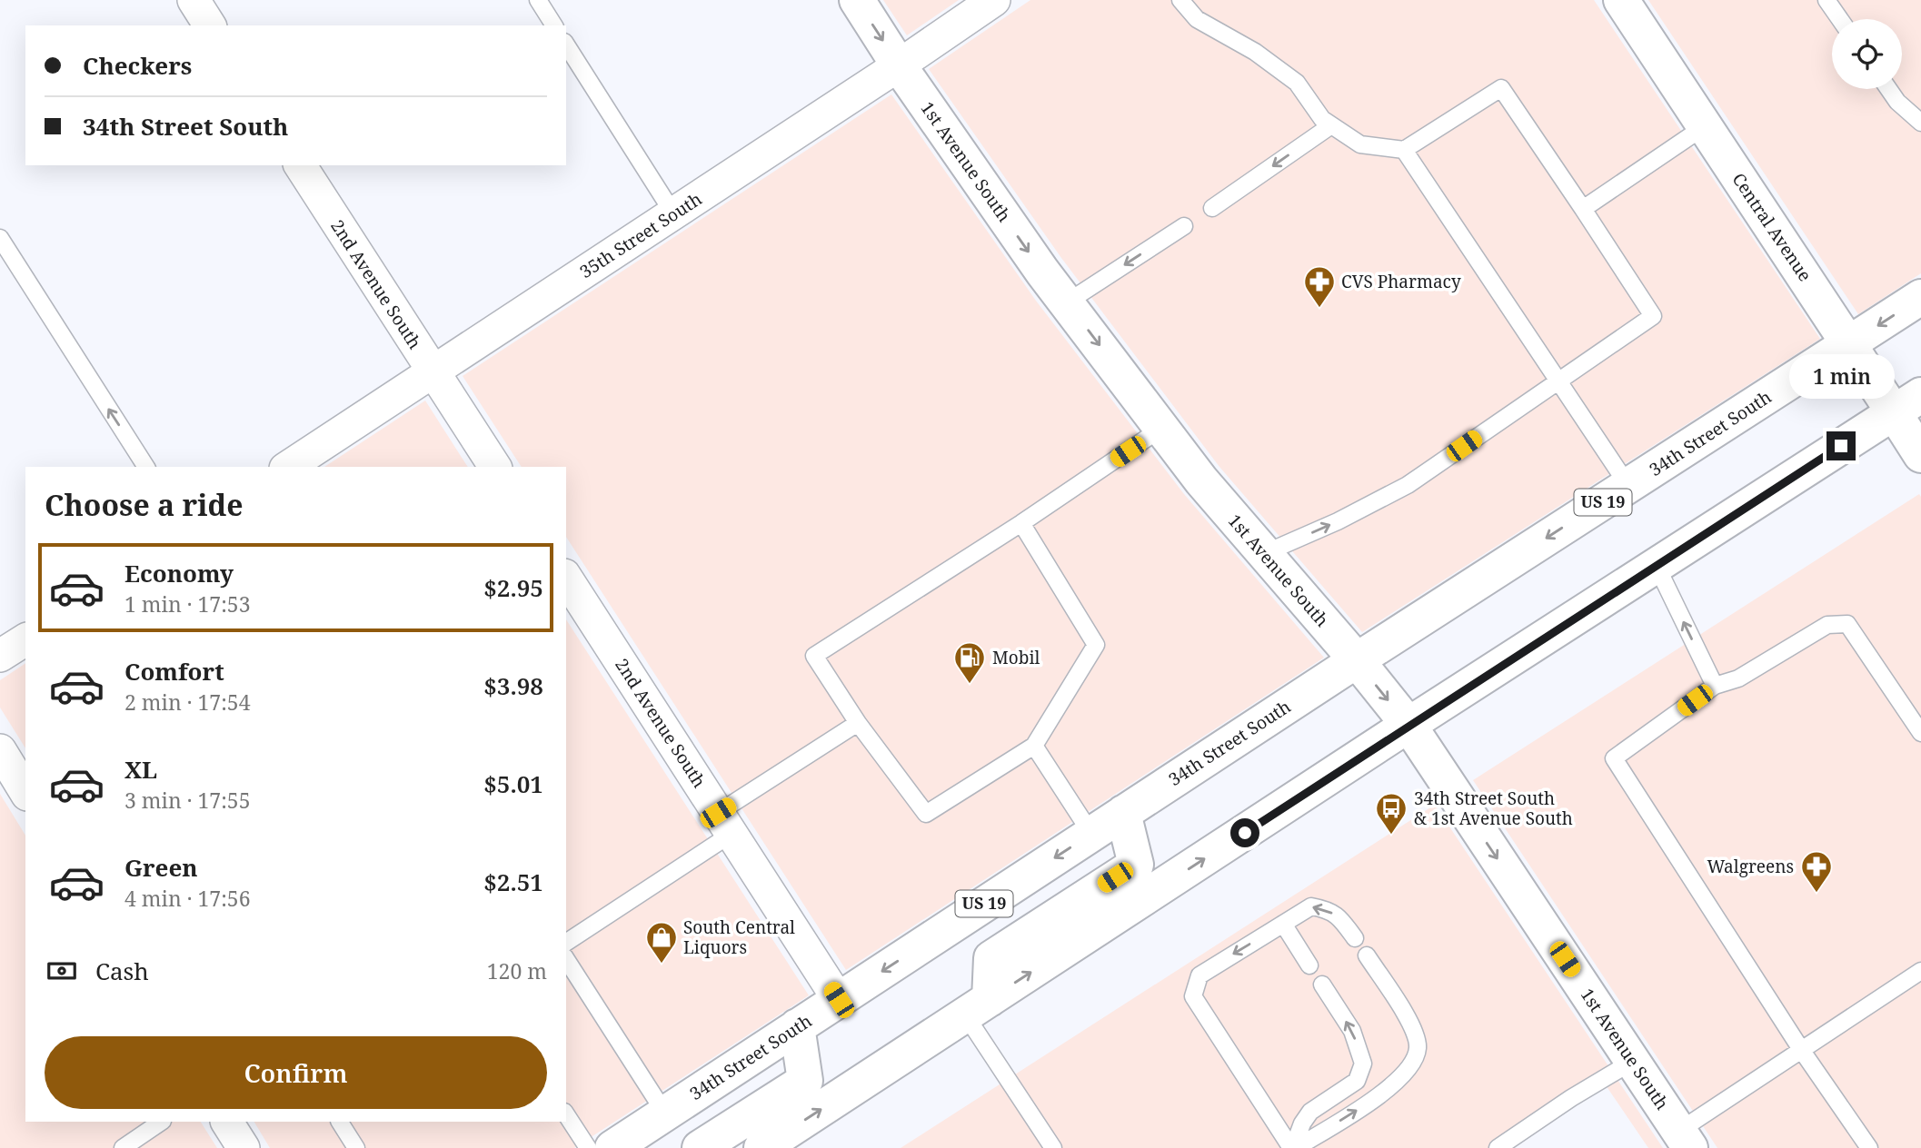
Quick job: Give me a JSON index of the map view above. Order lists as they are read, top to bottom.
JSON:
{
  "streets": {
    "main road": [
      "1st Avenue South",
      "Central Avenue",
      "34th Street South",
      "US 19"
    ],
    "street": ["35th Street South", "2nd Avenue South"]
  },
  "crossings": [
    ["1st Avenue South", "35th Street South"],
    ["1st Avenue South", "34th Street South"],
    ["Central Avenue", "34th Street South"],
    ["Central Avenue", "US 19"],
    ["35th Street South", "2nd Avenue South"],
    ["2nd Avenue South", "34th Street South"],
    ["34th Street South", "US 19"]
  ],
  "one_way": ["1st Avenue South"],
  "places": {
    "pharmacy": ["CVS Pharmacy", "Walgreens"],
    "fuel station": ["Mobil"],
    "bus stop": ["34th Street South & 1st Avenue South"],
    "shop": ["South Central Liquors"]
  },
  "page": {
    "banner": ["Checkers", "34th Street South"],
    "bubble": "1 min",
    "heading": "Choose a ride",
    "list": [
      {
        "name": "Economy",
        "note": "1 min · 17:53",
        "value": "$2.95"
      },
      {
        "name": "Comfort",
        "note": "2 min · 17:54",
        "value": "$3.98"
      },
      {
        "name": "XL",
        "note": "3 min · 17:55",
        "value": "$5.01"
      },
      {
        "name": "Green",
        "note": "4 min · 17:56",
        "value": "$2.51"
      }
    ],
    "pay": ["Cash", "120 m"],
    "buttons": "Confirm"
  }
}
